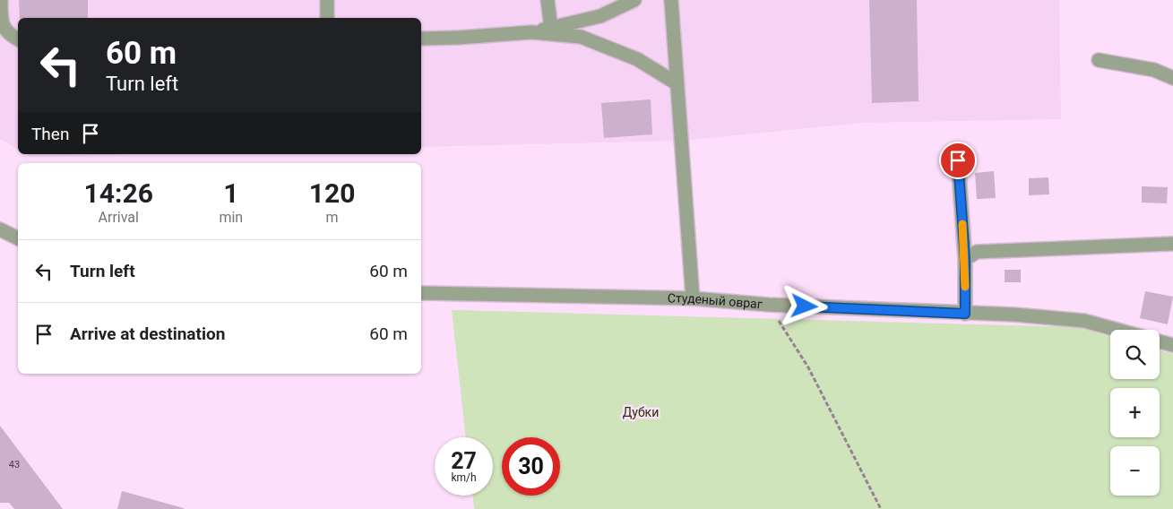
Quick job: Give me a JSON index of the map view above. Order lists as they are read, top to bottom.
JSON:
{
  "streets": {
    "street": ["Студеный овраг"]
  },
  "parks": ["Дубки"],
  "house_numbers": ["43"],
  "page": {
    "turn": ["60 m", "Turn left"],
    "then": "Then",
    "eta": [
      "14:26",
      "Arrival",
      "1",
      "min",
      "120",
      "m"
    ],
    "list": [
      {
        "name": "Turn left",
        "value": "60 m"
      },
      {
        "name": "Arrive at destination",
        "value": "60 m"
      }
    ],
    "map_buttons": ["+", "−"],
    "speed": "27 km/h",
    "limit": "30"
  }
}
